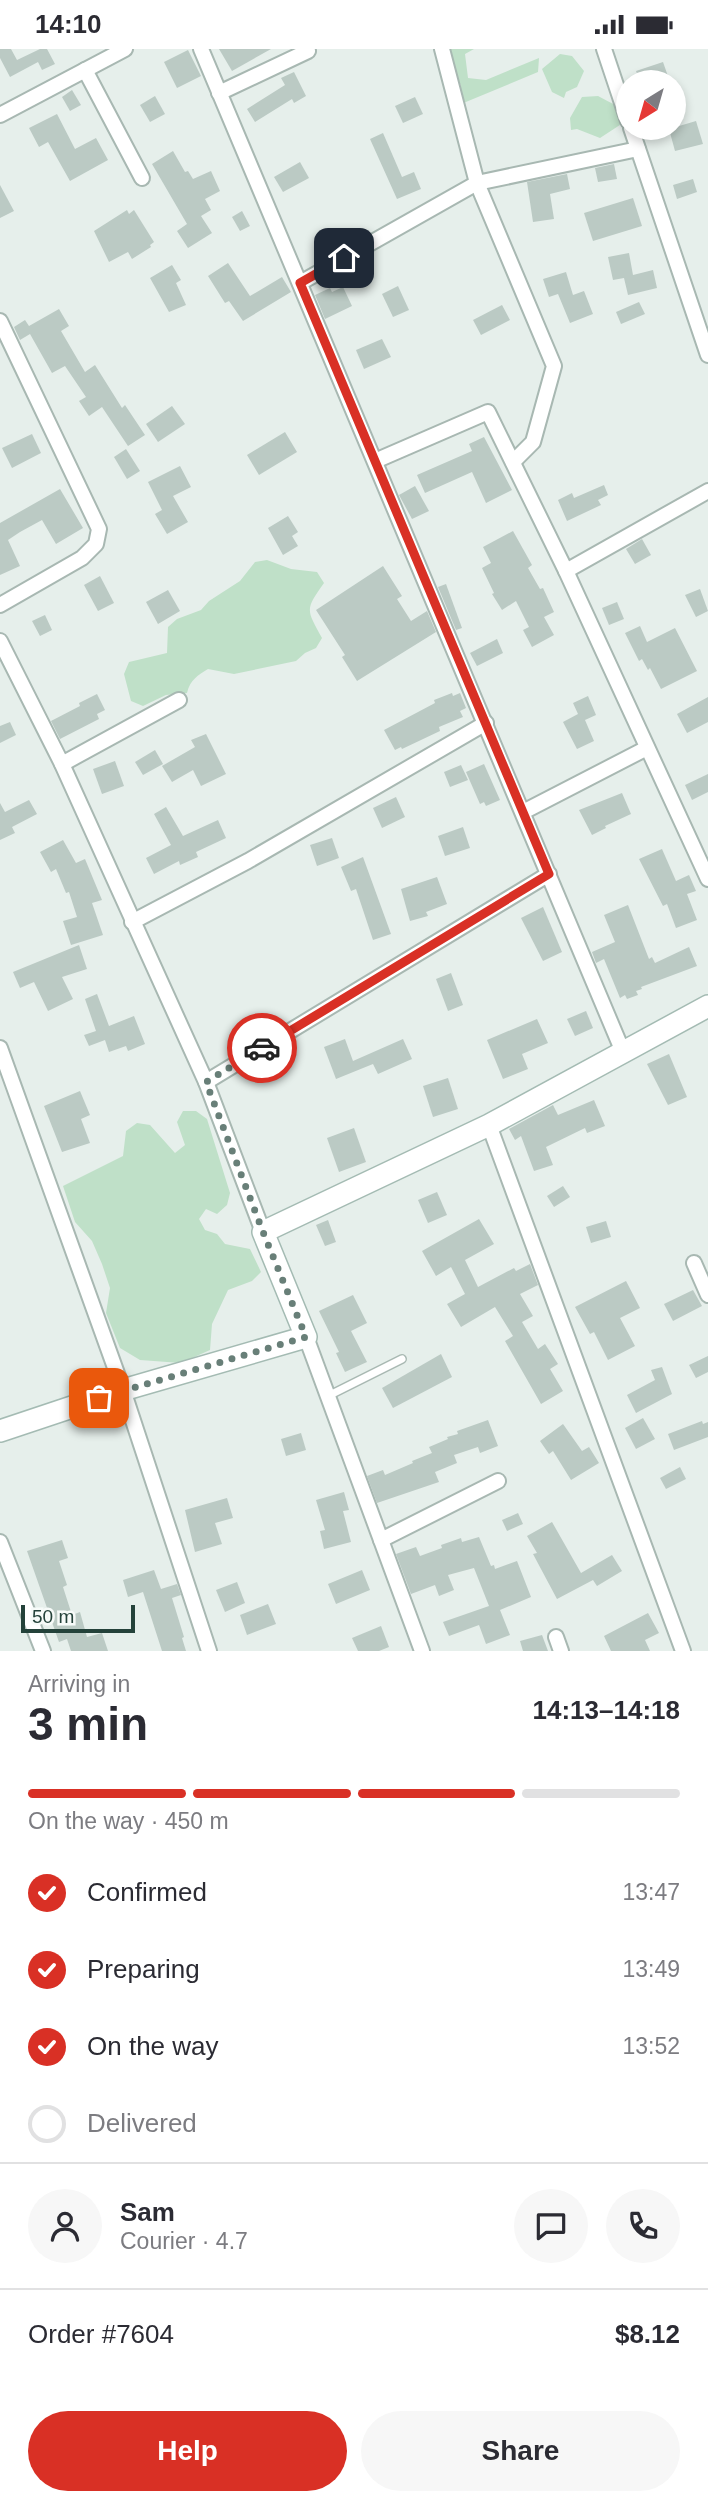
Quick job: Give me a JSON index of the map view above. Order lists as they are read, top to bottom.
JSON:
{
  "scale_bar": "50 m",
  "north": "bottom left",
  "page": {
    "status": "14:10",
    "scale": "50 m",
    "heading": ["3 min", "Arriving in", "14:13–14:18"],
    "panel": [
      "Sam",
      "Courier · 4.7",
      "Order #7604",
      "$8.12"
    ],
    "bar": "On the way · 450 m",
    "list": [
      ["Confirmed", "13:47"],
      ["Preparing", "13:49"],
      ["On the way", "13:52"],
      "Delivered"
    ],
    "buttons": ["Help", "Share"]
  }
}
